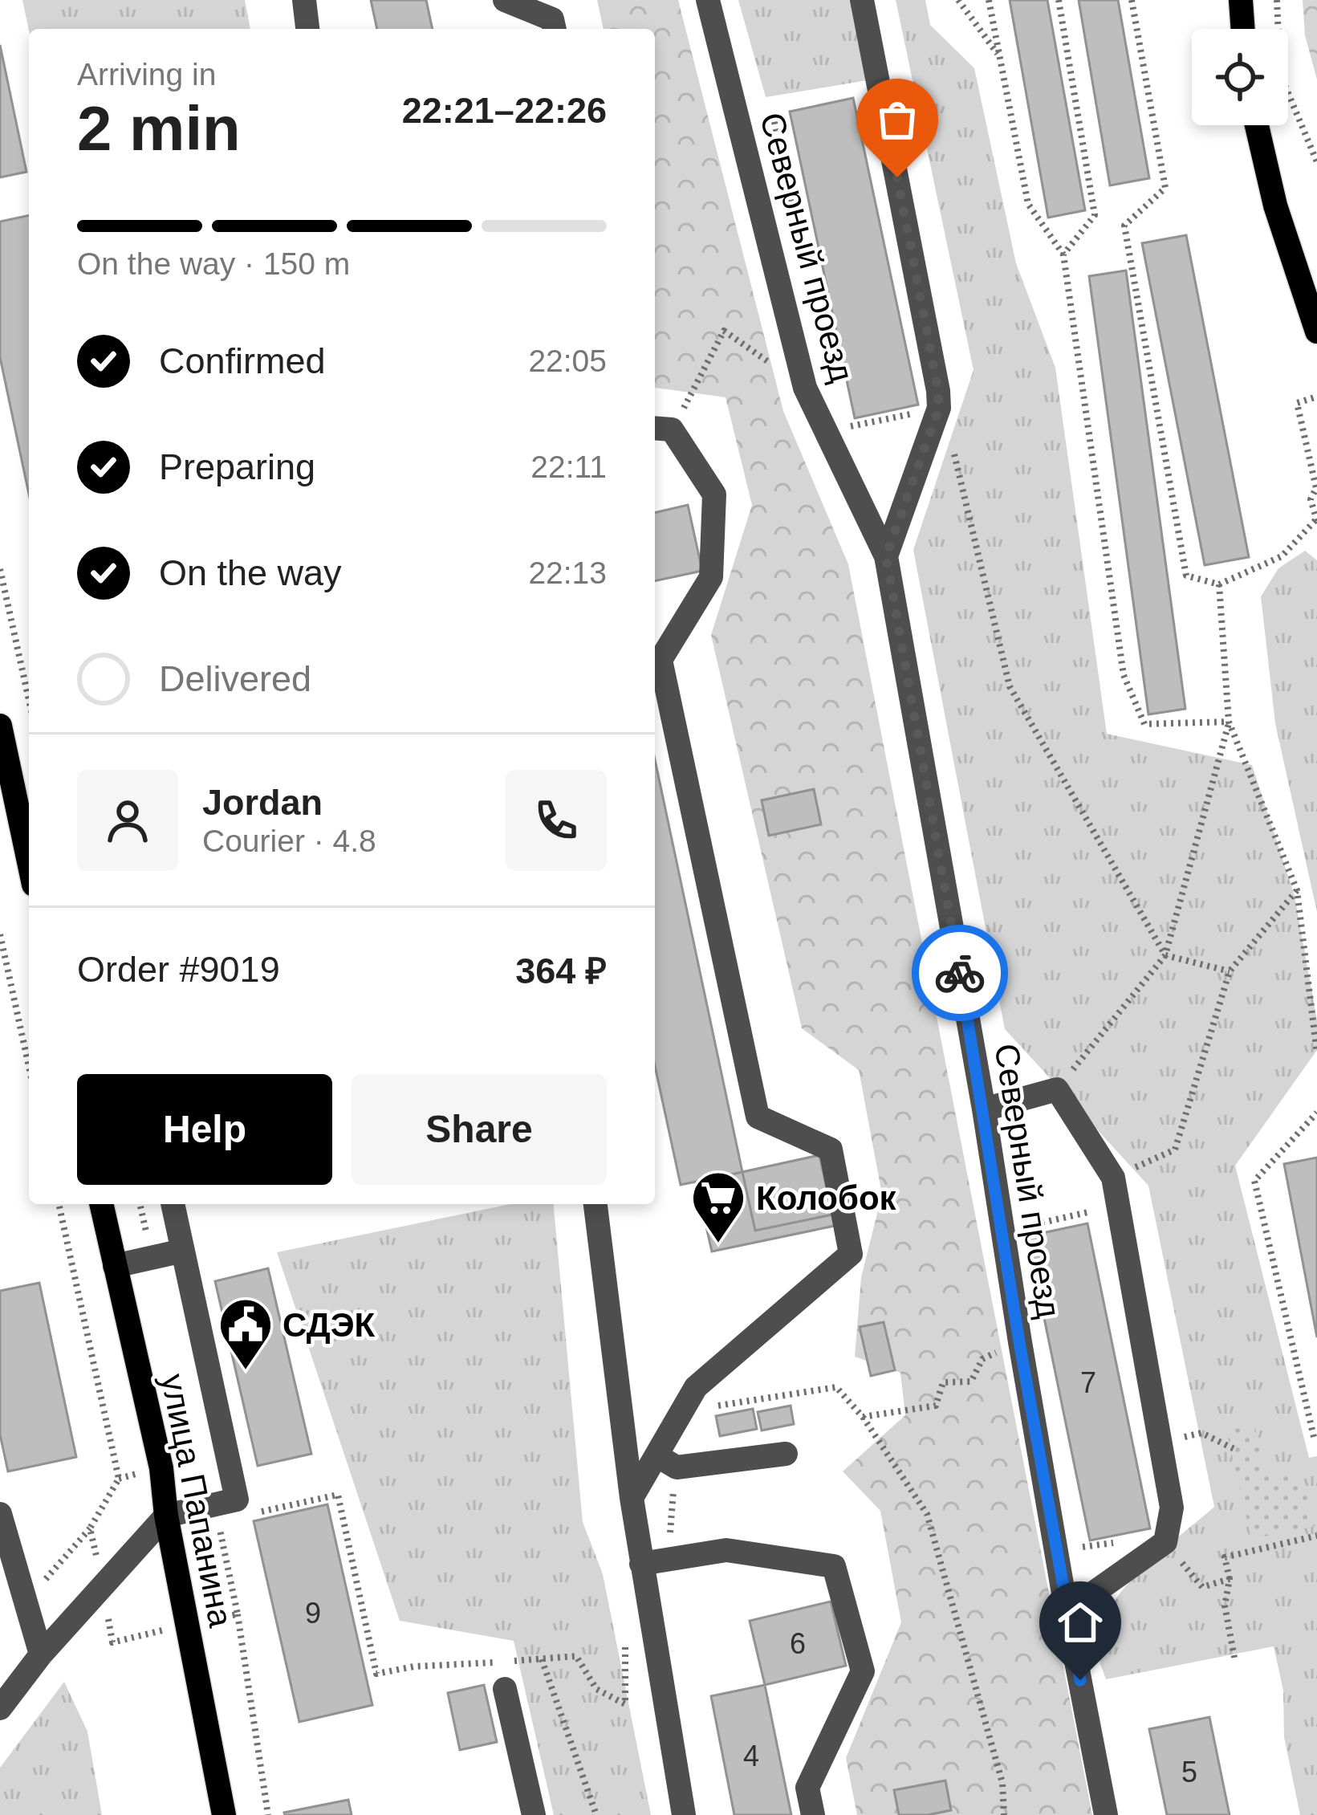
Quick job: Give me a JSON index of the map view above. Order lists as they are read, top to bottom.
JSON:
{
  "streets": {
    "main road": ["улица Папанина"],
    "street": ["Северный проезд"]
  },
  "places": {
    "supermarket": ["Колобок"],
    "public building": ["СДЭК"]
  },
  "house_numbers": [
    "7",
    "9",
    "6",
    "4",
    "5"
  ],
  "page": {
    "heading": ["2 min", "Arriving in", "22:21–22:26"],
    "panel": [
      "Jordan",
      "Courier · 4.8",
      "Order #9019",
      "364 ₽"
    ],
    "bar": "On the way · 150 m",
    "list": [
      ["Confirmed", "22:05"],
      ["Preparing", "22:11"],
      ["On the way", "22:13"],
      "Delivered"
    ],
    "buttons": ["Help", "Share"]
  }
}
